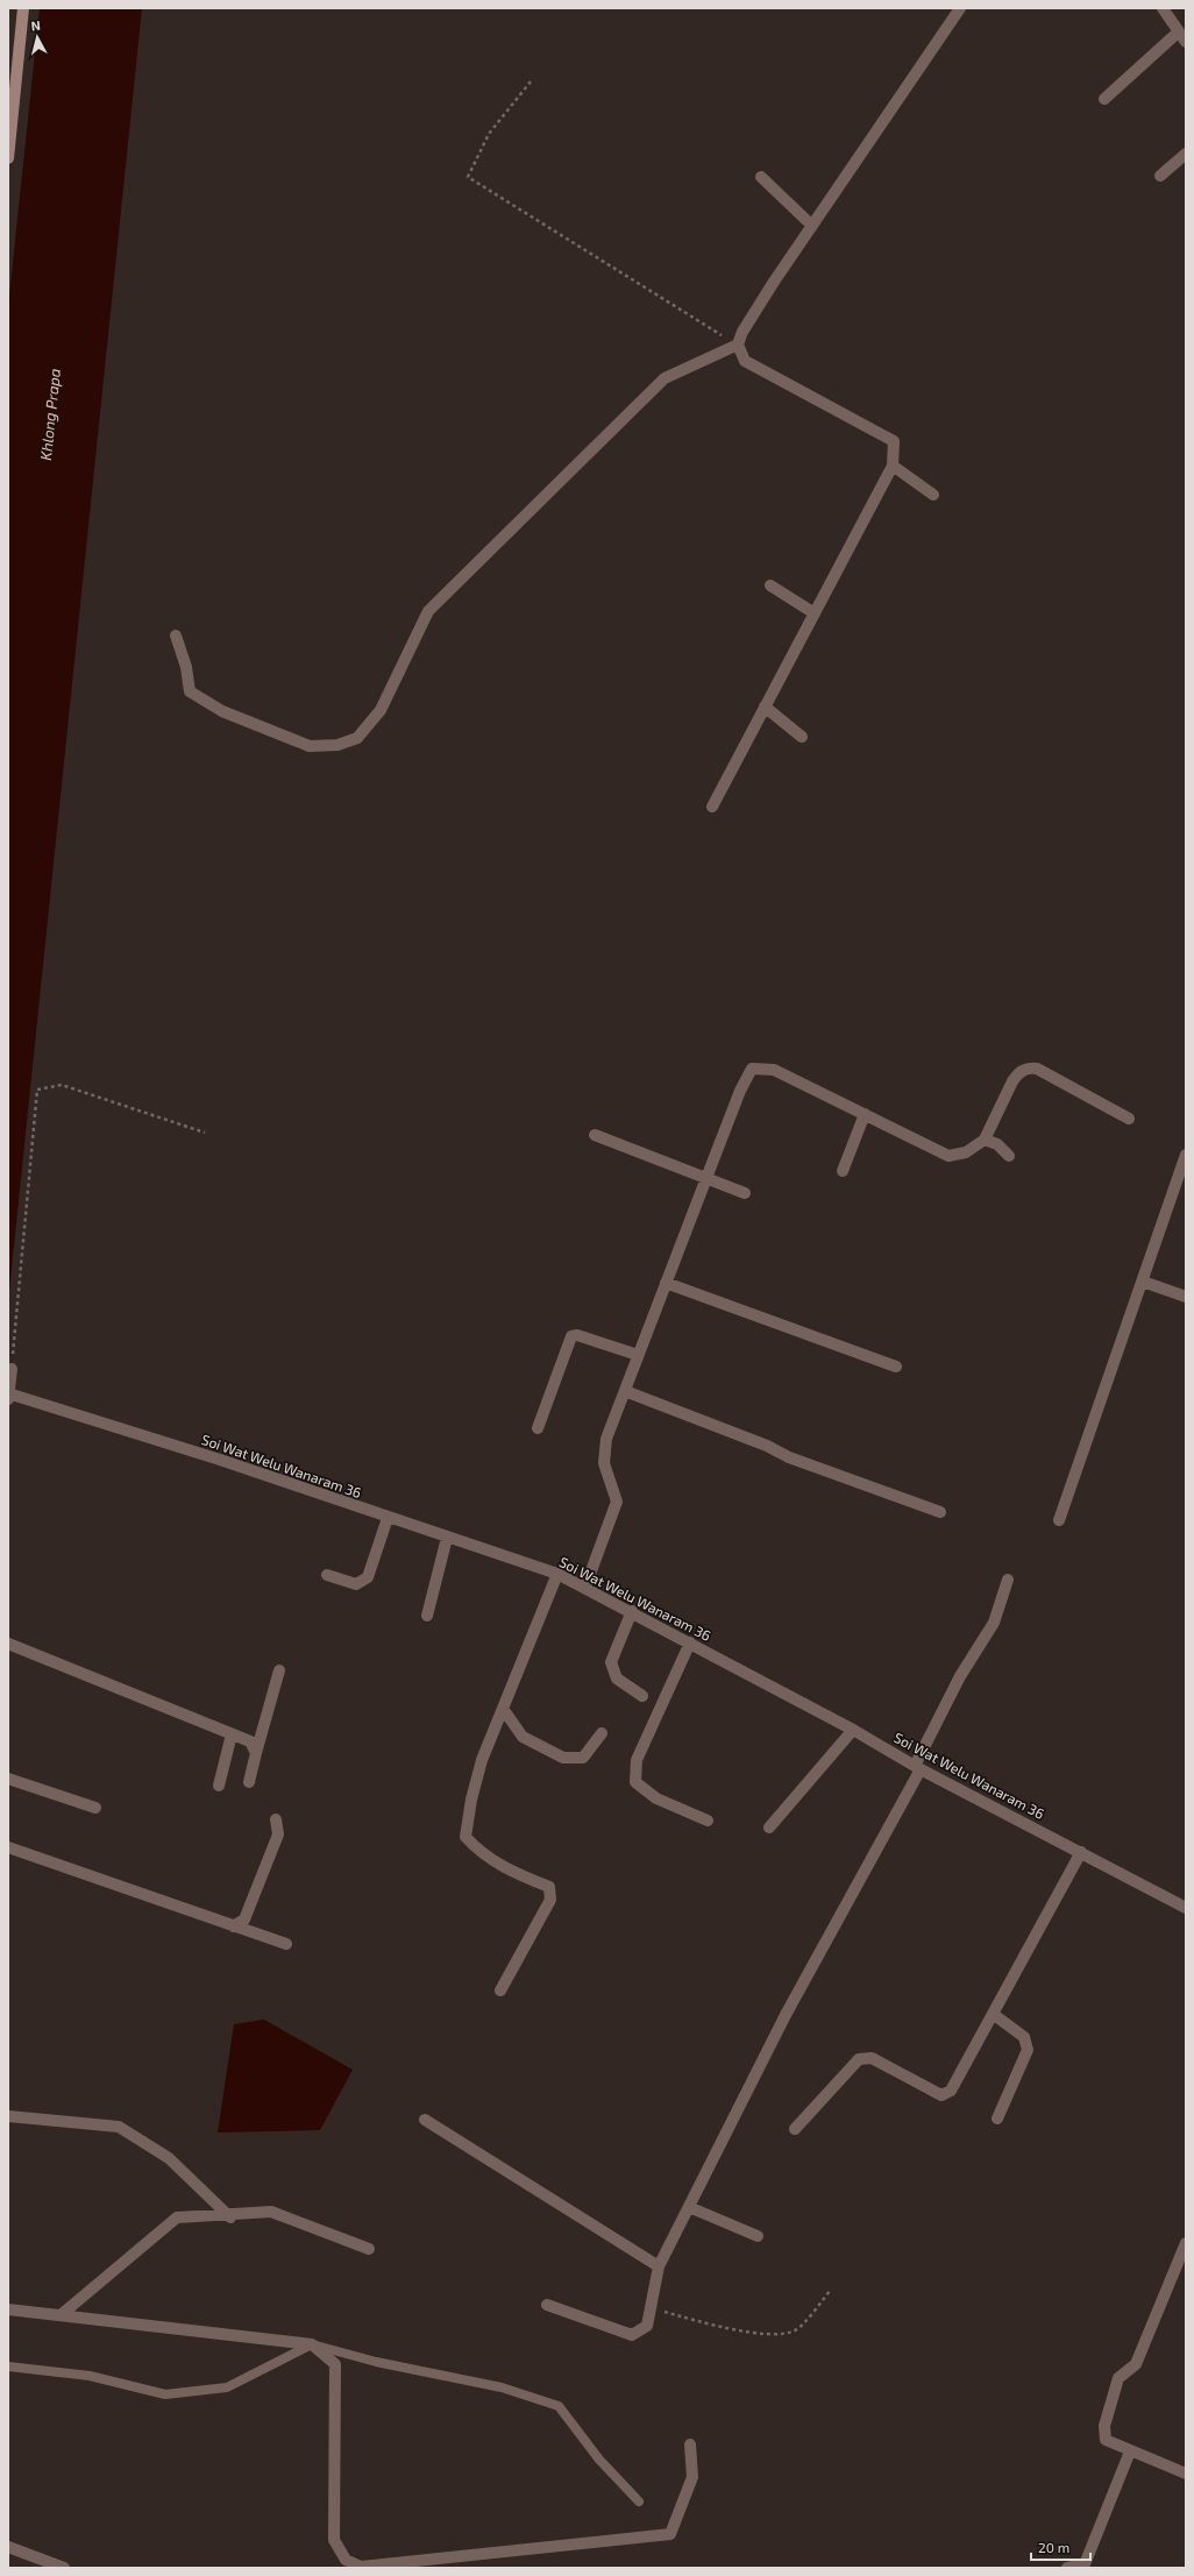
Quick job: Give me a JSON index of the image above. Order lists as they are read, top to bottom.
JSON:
{
  "streets": {
    "street": ["Soi Wat Welu Wanaram 36"]
  },
  "water": ["Khlong Prapa"],
  "scale_bar": "20 m",
  "north": "top"
}
